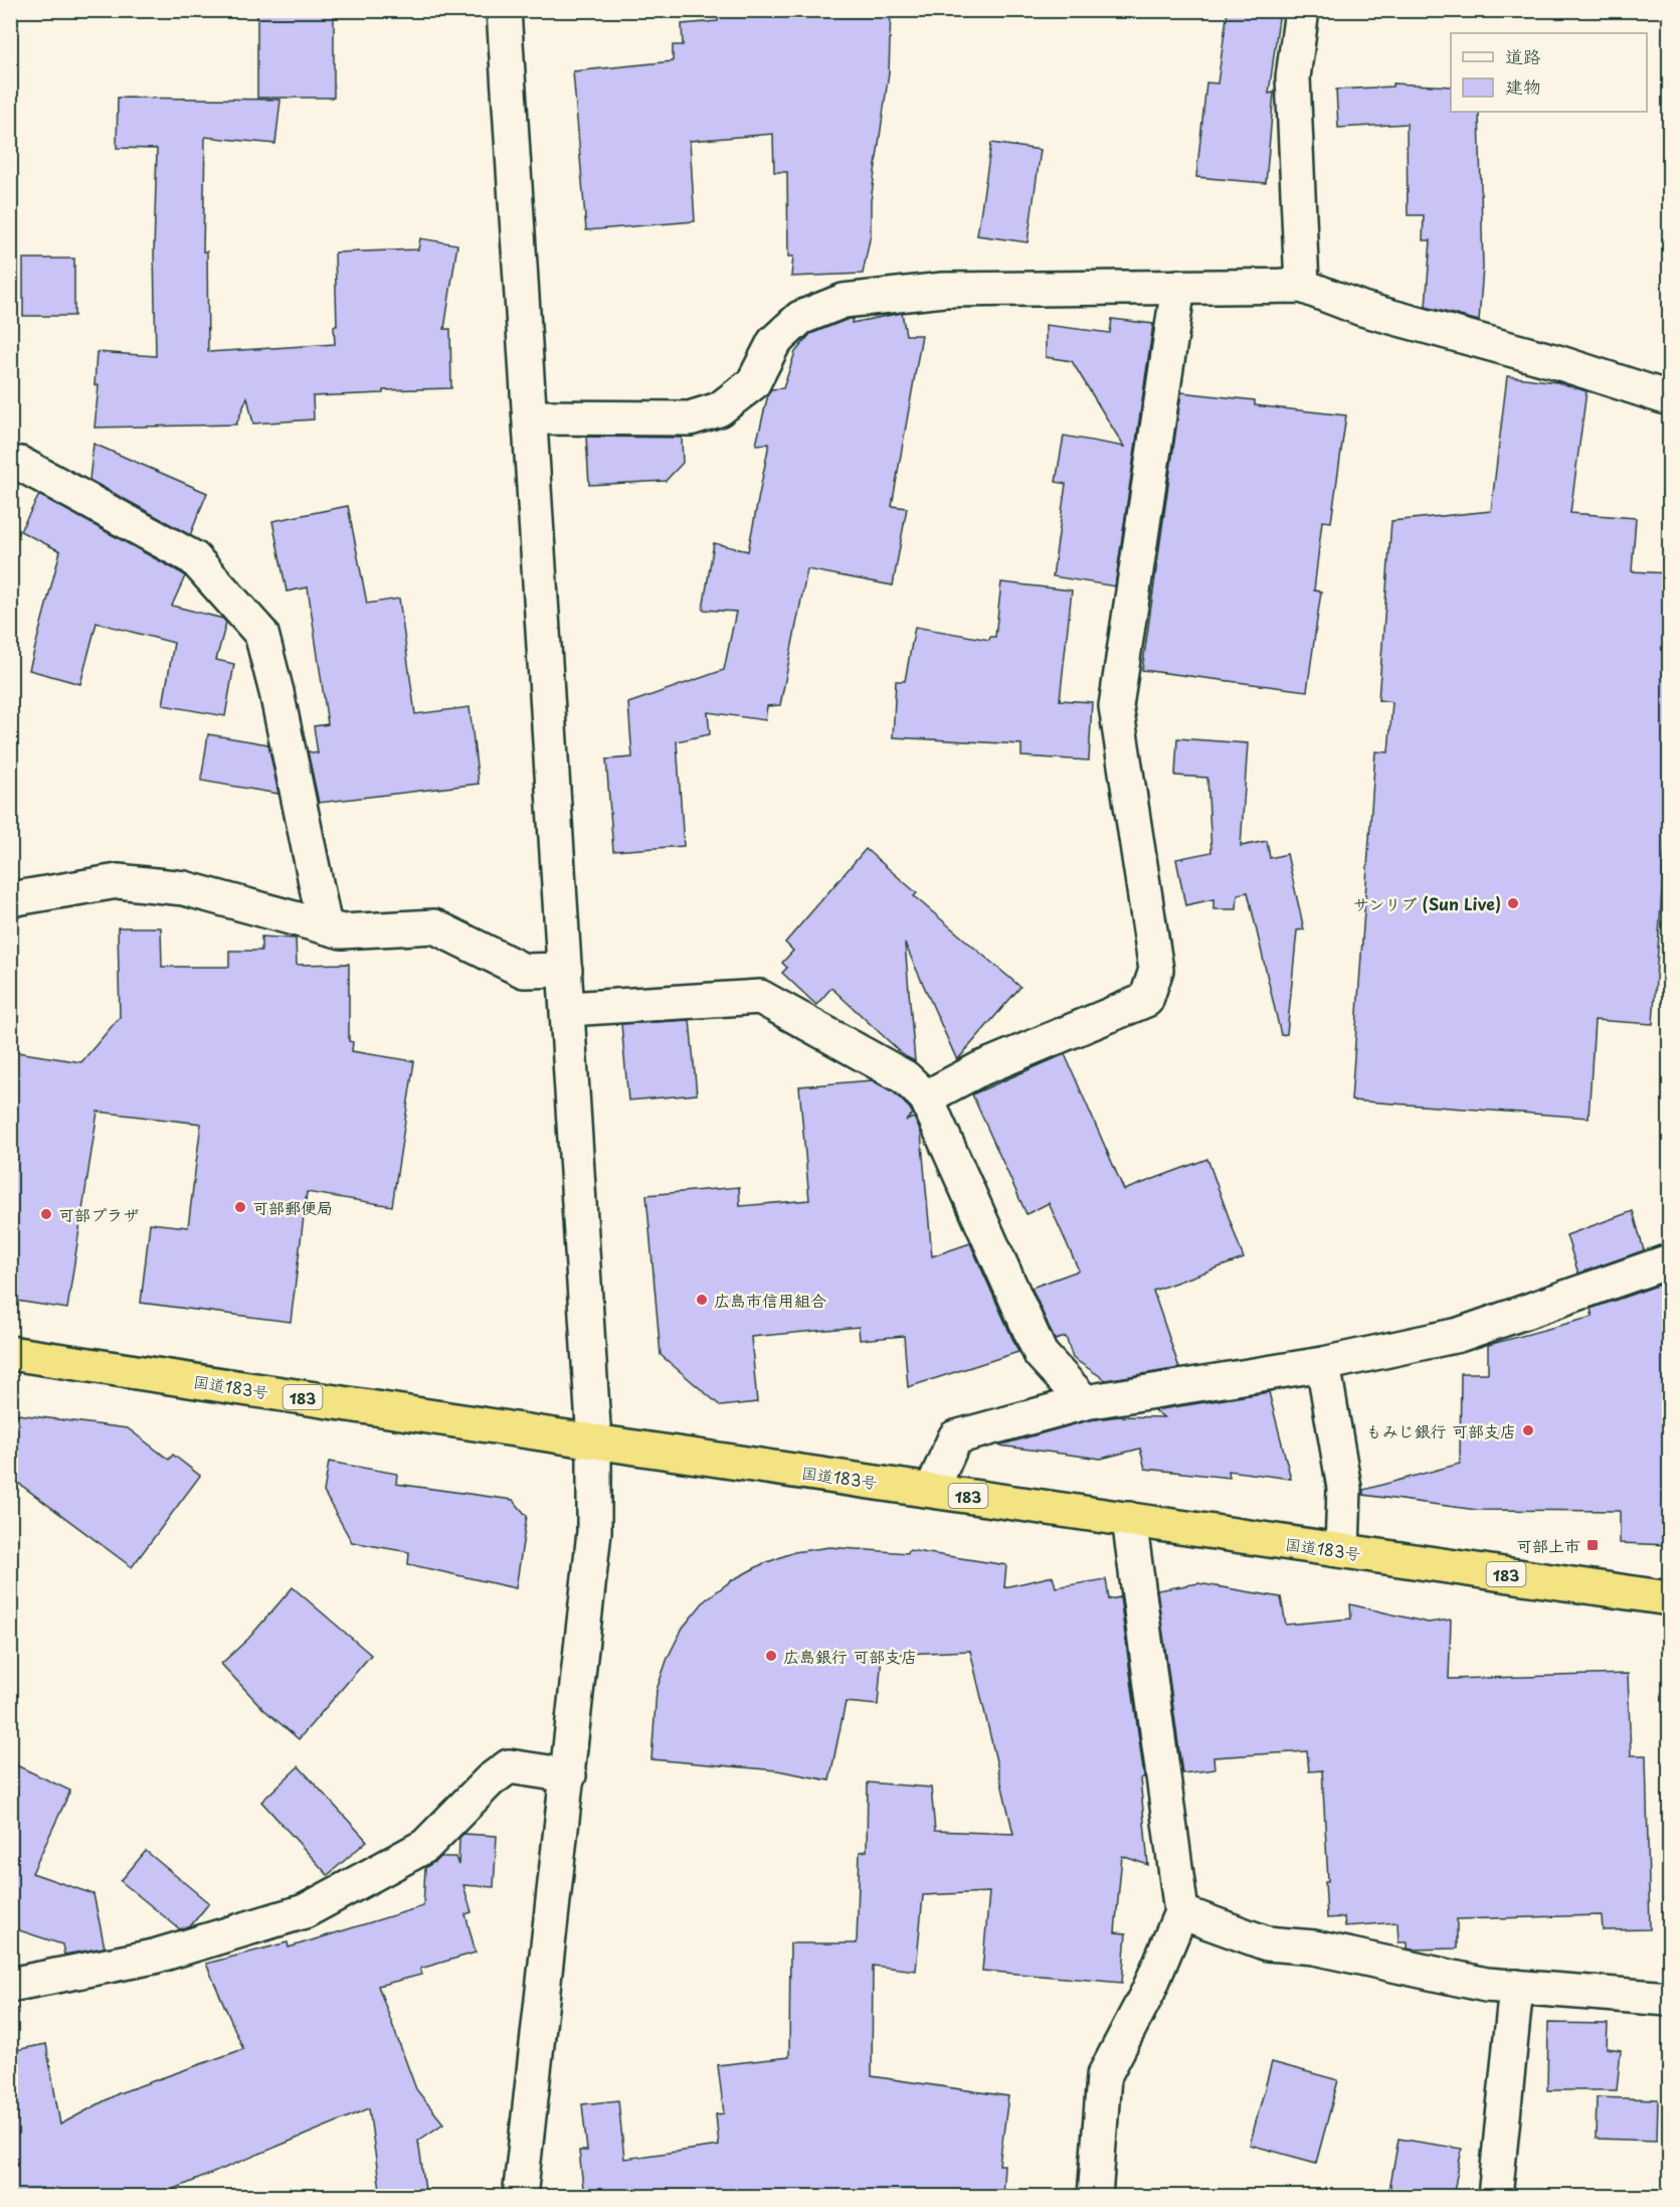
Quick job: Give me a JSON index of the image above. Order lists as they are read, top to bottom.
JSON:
{
  "streets": {
    "highway": ["国道183号", "183"]
  },
  "places": {
    "other": [
      "サンリブ (Sun Live)",
      "可部郵便局",
      "可部プラザ",
      "広島市信用組合",
      "もみじ銀行 可部支店",
      "広島銀行 可部支店"
    ],
    "transit": ["可部上市"]
  },
  "legend": ["道路", "建物"]
}
